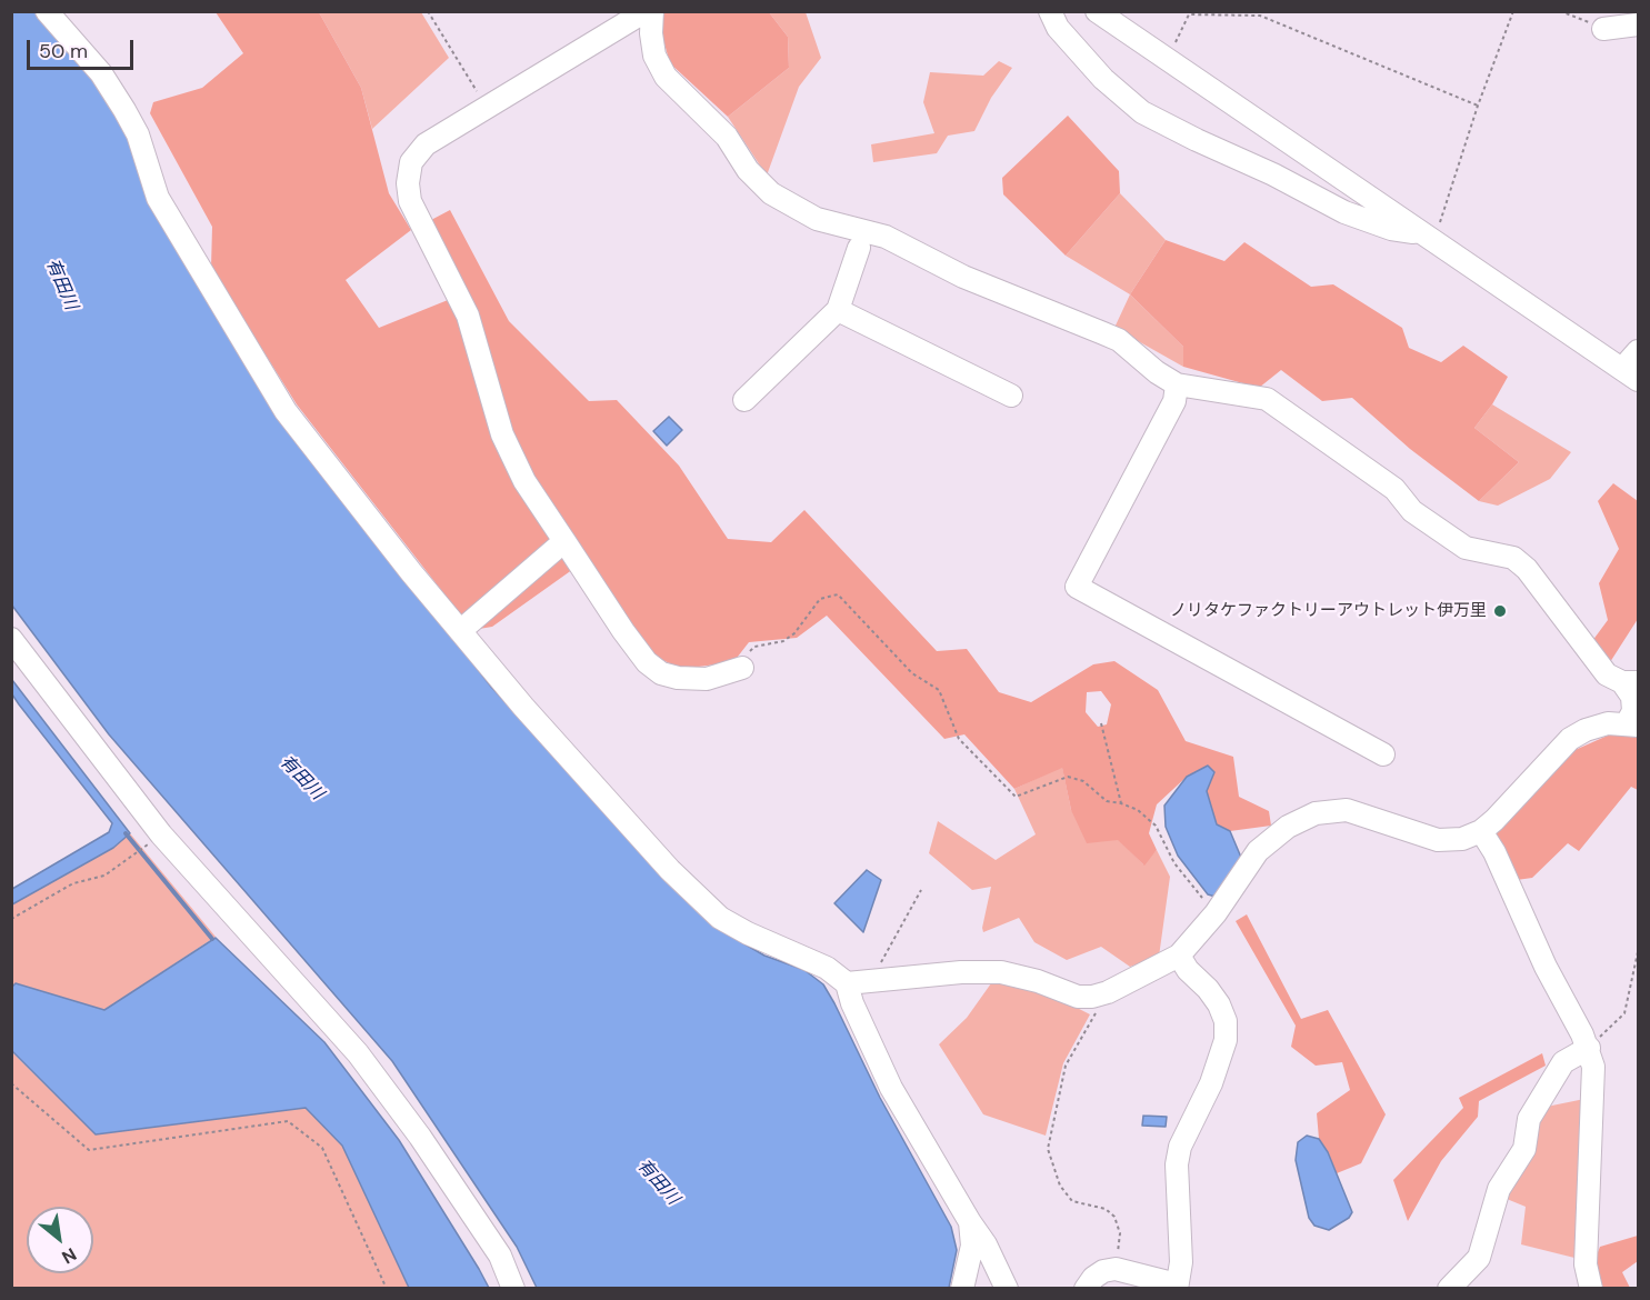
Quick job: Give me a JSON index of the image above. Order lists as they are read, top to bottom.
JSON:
{
  "water": ["有田川"],
  "places": ["ノリタケファクトリーアウトレット伊万里"],
  "scale_bar": "50 m",
  "north": "bottom right"
}
